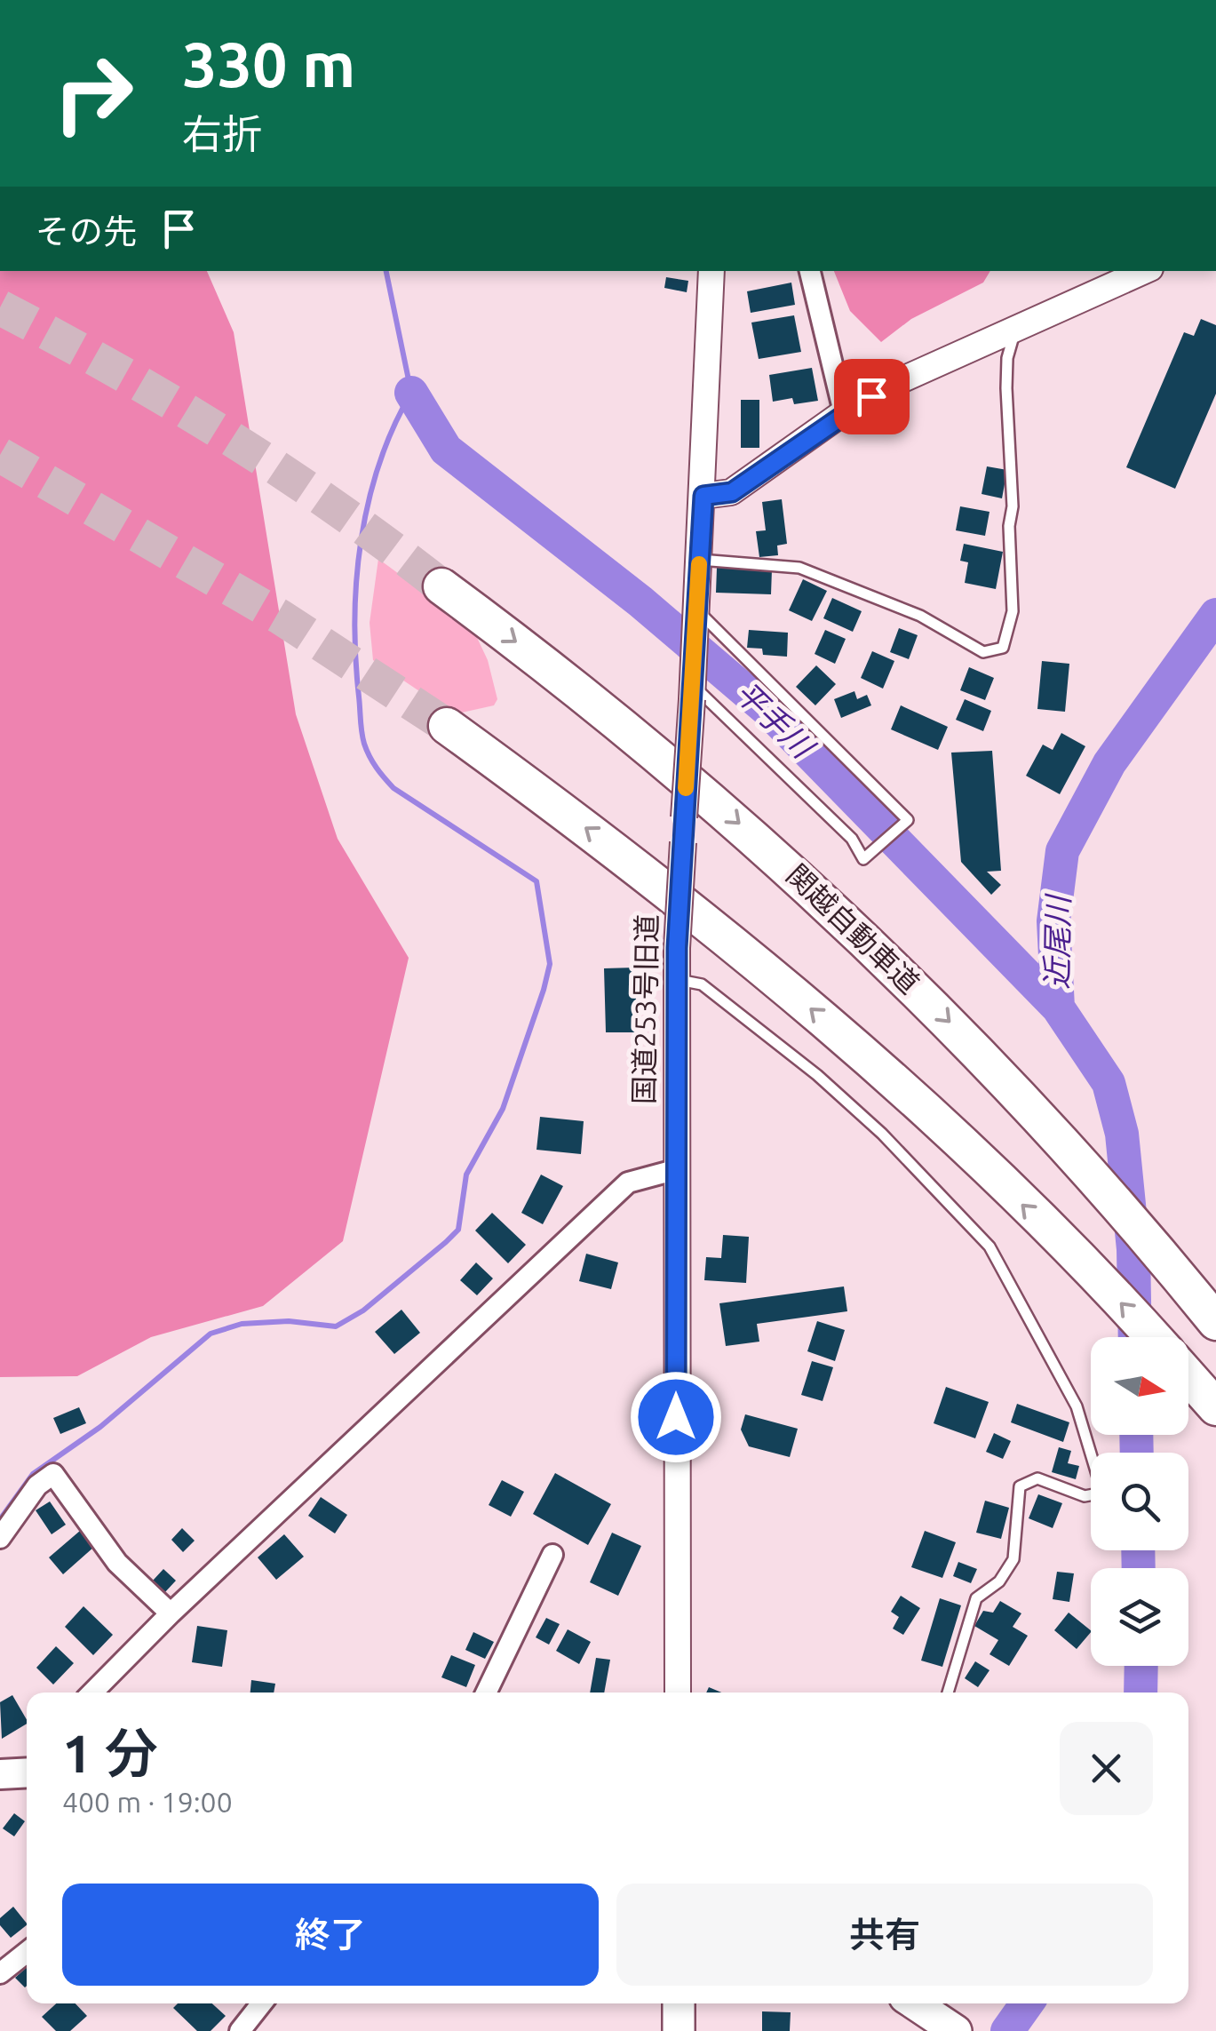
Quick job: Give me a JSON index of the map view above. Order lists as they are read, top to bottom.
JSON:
{
  "streets": {
    "highway": ["関越自動車道"],
    "street": ["国道253号旧道"]
  },
  "water": ["平手川", "近尾川"],
  "north": "right",
  "page": {
    "turn": ["330 m", "右折"],
    "then": "その先",
    "heading": ["1 分", "400 m · 19:00"],
    "buttons": ["終了", "共有"]
  }
}
